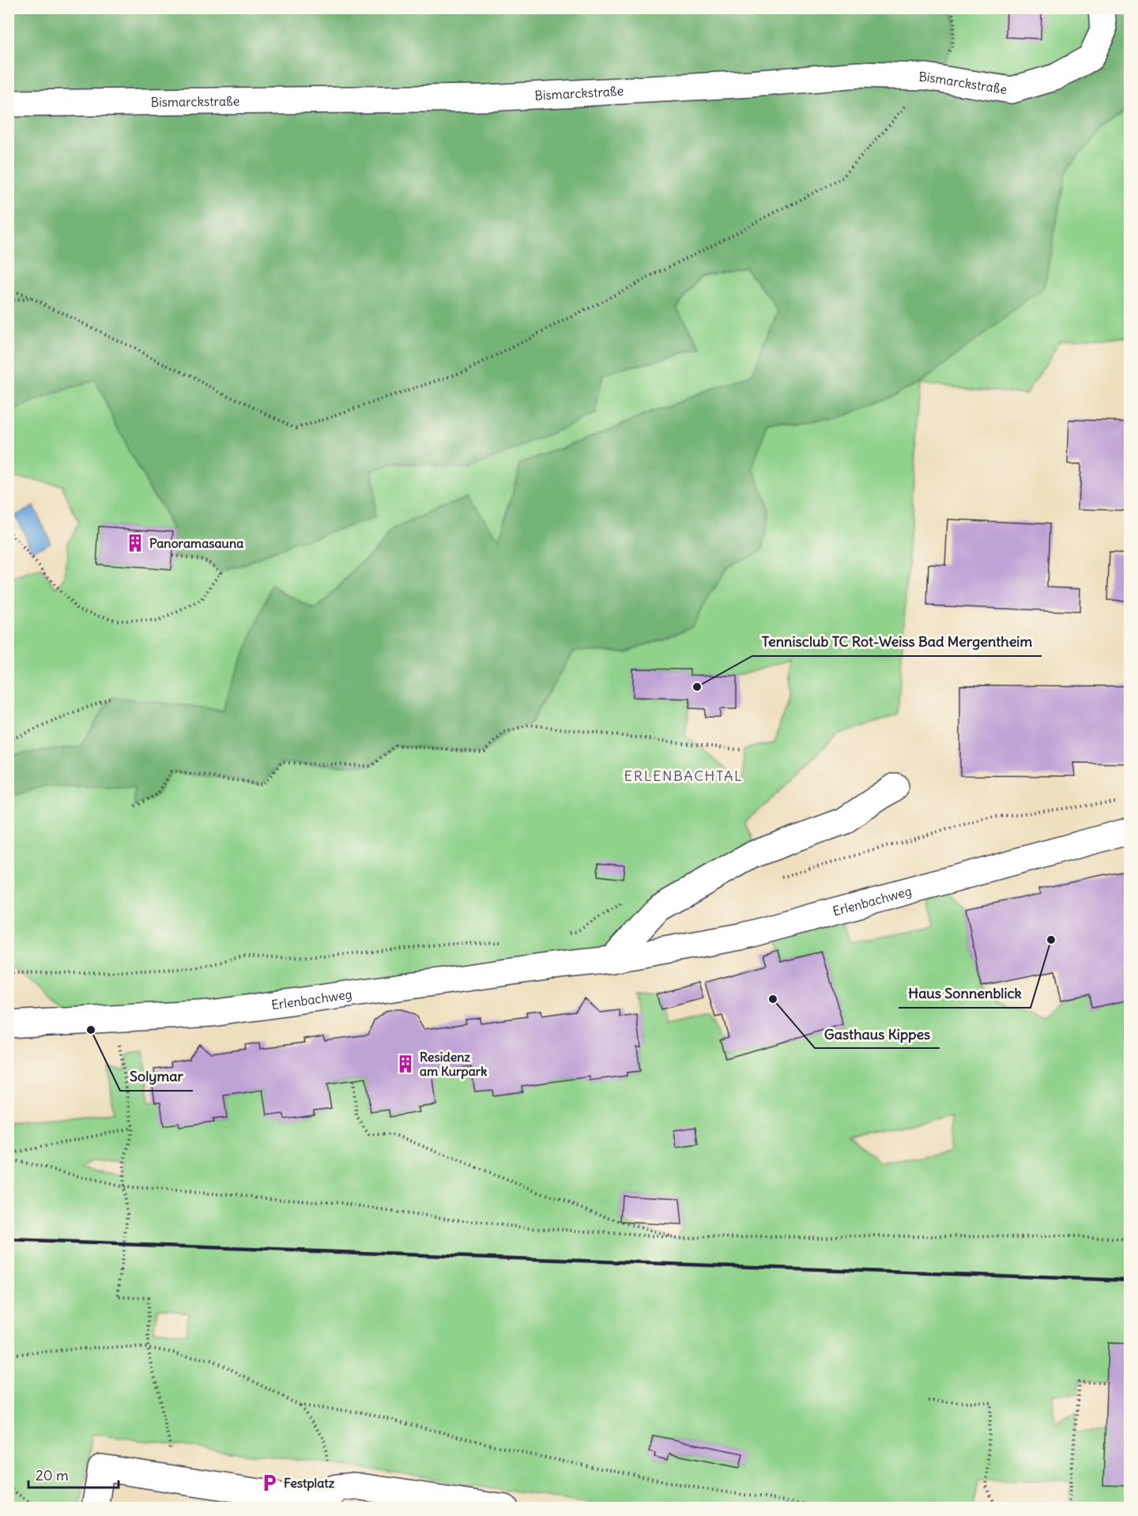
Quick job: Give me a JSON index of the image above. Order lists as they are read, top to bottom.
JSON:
{
  "streets": {
    "street": ["Bismarckstraße", "Erlenbachweg"]
  },
  "districts": ["ERLENBACHTAL"],
  "places": {
    "building": ["Panoramasauna", "Residenz am Kurpark"],
    "other": [
      "Tennisclub TC Rot-Weiss Bad Mergentheim",
      "Haus Sonnenblick",
      "Gasthaus Kippes",
      "Solymar"
    ],
    "parking": ["Festplatz"]
  },
  "scale_bar": "20 m"
}
